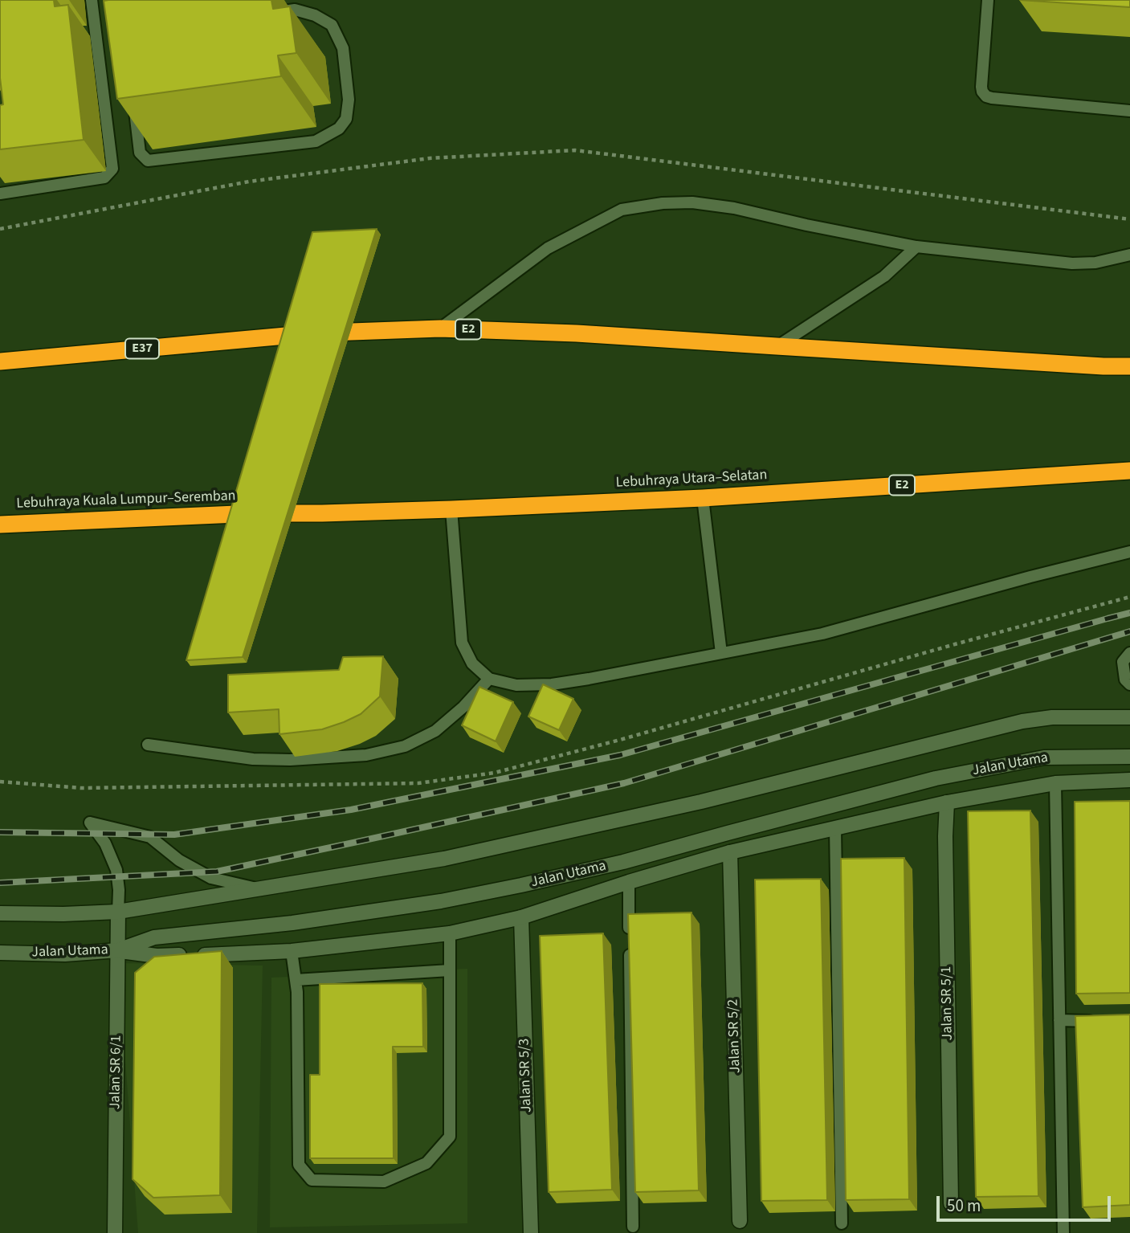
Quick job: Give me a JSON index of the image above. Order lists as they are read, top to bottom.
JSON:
{
  "streets": {
    "highway": [
      "E2",
      "E37",
      "Lebuhraya Utara–Selatan",
      "Lebuhraya Kuala Lumpur–Seremban"
    ],
    "street": [
      "Jalan Utama",
      "Jalan SR 5/1",
      "Jalan SR 5/2",
      "Jalan SR 6/1",
      "Jalan SR 5/3"
    ]
  },
  "crossings": [
    ["E2", "E37"],
    ["Lebuhraya Utara–Selatan", "Lebuhraya Kuala Lumpur–Seremban"],
    ["Jalan Utama", "Jalan SR 6/1"]
  ],
  "scale_bar": "50 m"
}
